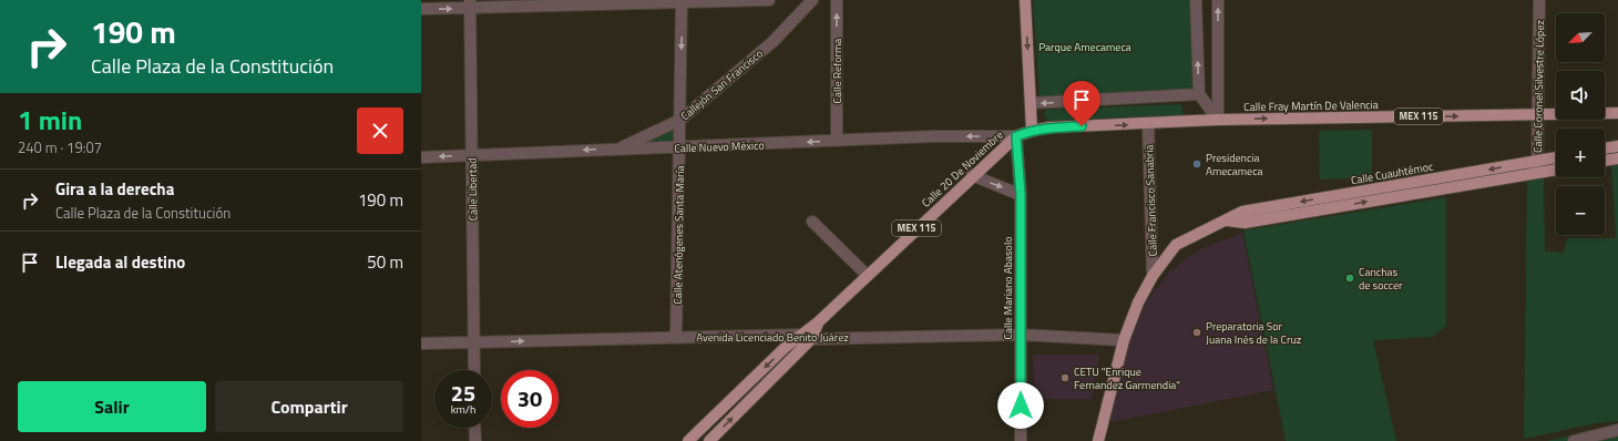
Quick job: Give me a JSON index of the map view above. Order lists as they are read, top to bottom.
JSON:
{
  "streets": {
    "main road": [
      "Calle Fray Martín De Valencia",
      "MEX 115",
      "Calle 20 De Noviembre",
      "Calle Cuauhtémoc"
    ],
    "street": [
      "Calle Reforma",
      "Callejón San Francisco",
      "Calle Coronel Silvestre López",
      "Calle Nuevo México",
      "Calle Libertad",
      "Calle Francisco Sanabria",
      "Calle Atenógenes Santa María",
      "Calle Mariano Abasolo",
      "Avenida Licenciado Benito Juárez"
    ]
  },
  "crossings": [
    ["Calle Reforma", "Calle Nuevo México"],
    ["Callejón San Francisco", "Calle Nuevo México"],
    ["Callejón San Francisco", "Calle Atenógenes Santa María"],
    ["Calle Coronel Silvestre López", "Calle Fray Martín De Valencia"],
    ["Calle Coronel Silvestre López", "Calle Cuauhtémoc"],
    ["Calle Fray Martín De Valencia", "MEX 115"],
    ["MEX 115", "Calle 20 De Noviembre"],
    ["MEX 115", "Calle Francisco Sanabria"],
    ["Calle Nuevo México", "Calle 20 De Noviembre"],
    ["Calle Nuevo México", "Calle Libertad"],
    ["Calle Nuevo México", "Calle Atenógenes Santa María"],
    ["Calle Nuevo México", "Calle Mariano Abasolo"],
    ["Calle 20 De Noviembre", "Calle Mariano Abasolo"],
    ["Calle 20 De Noviembre", "Avenida Licenciado Benito Juárez"],
    ["Calle Cuauhtémoc", "Calle Francisco Sanabria"],
    ["Calle Cuauhtémoc", "Avenida Licenciado Benito Juárez"],
    ["Calle Libertad", "Avenida Licenciado Benito Juárez"],
    ["Calle Atenógenes Santa María", "Avenida Licenciado Benito Juárez"],
    ["Calle Mariano Abasolo", "Avenida Licenciado Benito Juárez"]
  ],
  "one_way": ["Calle Reforma", "Calle Nuevo México", "Calle Atenógenes Santa María"],
  "parks": ["Parque Amecameca"],
  "places": [
    "Presidencia Amecameca",
    "Canchas de soccer",
    "Preparatoria Sor Juana Inés de la Cruz",
    "CETU \"Enrique Fernandez Garmendia\""
  ],
  "north": "bottom left",
  "page": {
    "turn": ["190 m", "Calle Plaza de la Constitución"],
    "map_buttons": ["+", "−"],
    "heading": ["1 min", "240 m · 19:07"],
    "list": [
      {
        "name": "Gira a la derecha",
        "note": "Calle Plaza de la Constitución",
        "value": "190 m"
      },
      {
        "name": "Llegada al destino",
        "value": "50 m"
      }
    ],
    "speed": "25 km/h",
    "limit": "30",
    "buttons": ["Salir", "Compartir"]
  }
}
